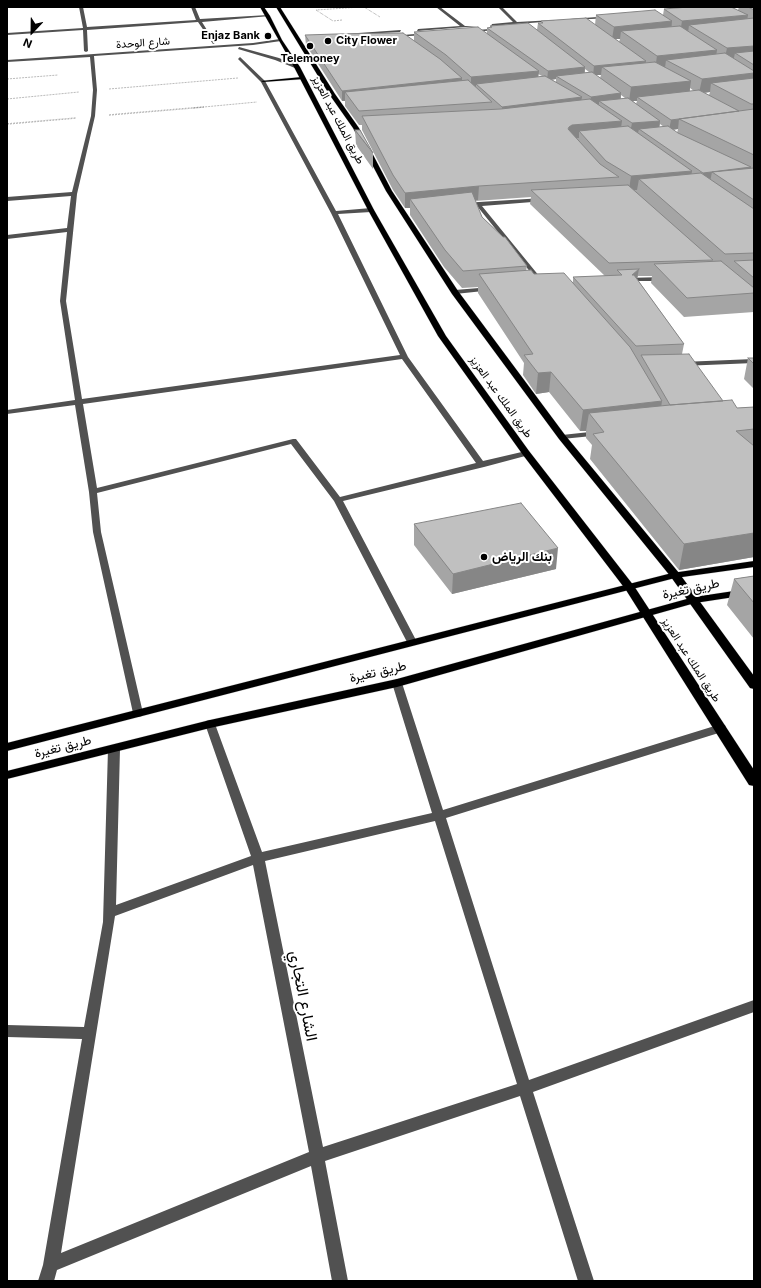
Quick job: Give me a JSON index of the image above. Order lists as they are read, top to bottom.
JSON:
{
  "streets": {
    "highway": ["طريق الملك عبد العزيز"],
    "main road": ["طريق تغيرة"],
    "street": ["شارع الوحدة", "الشارع التجاري"]
  },
  "crossings": [
    ["شارع الوحدة", "طريق الملك عبد العزيز"],
    ["طريق الملك عبد العزيز", "طريق تغيرة"],
    ["طريق تغيرة", "الشارع التجاري"]
  ],
  "places": [
    "Enjaz Bank",
    "City Flower",
    "Telemoney",
    "بنك الرياض"
  ],
  "north": "bottom"
}
